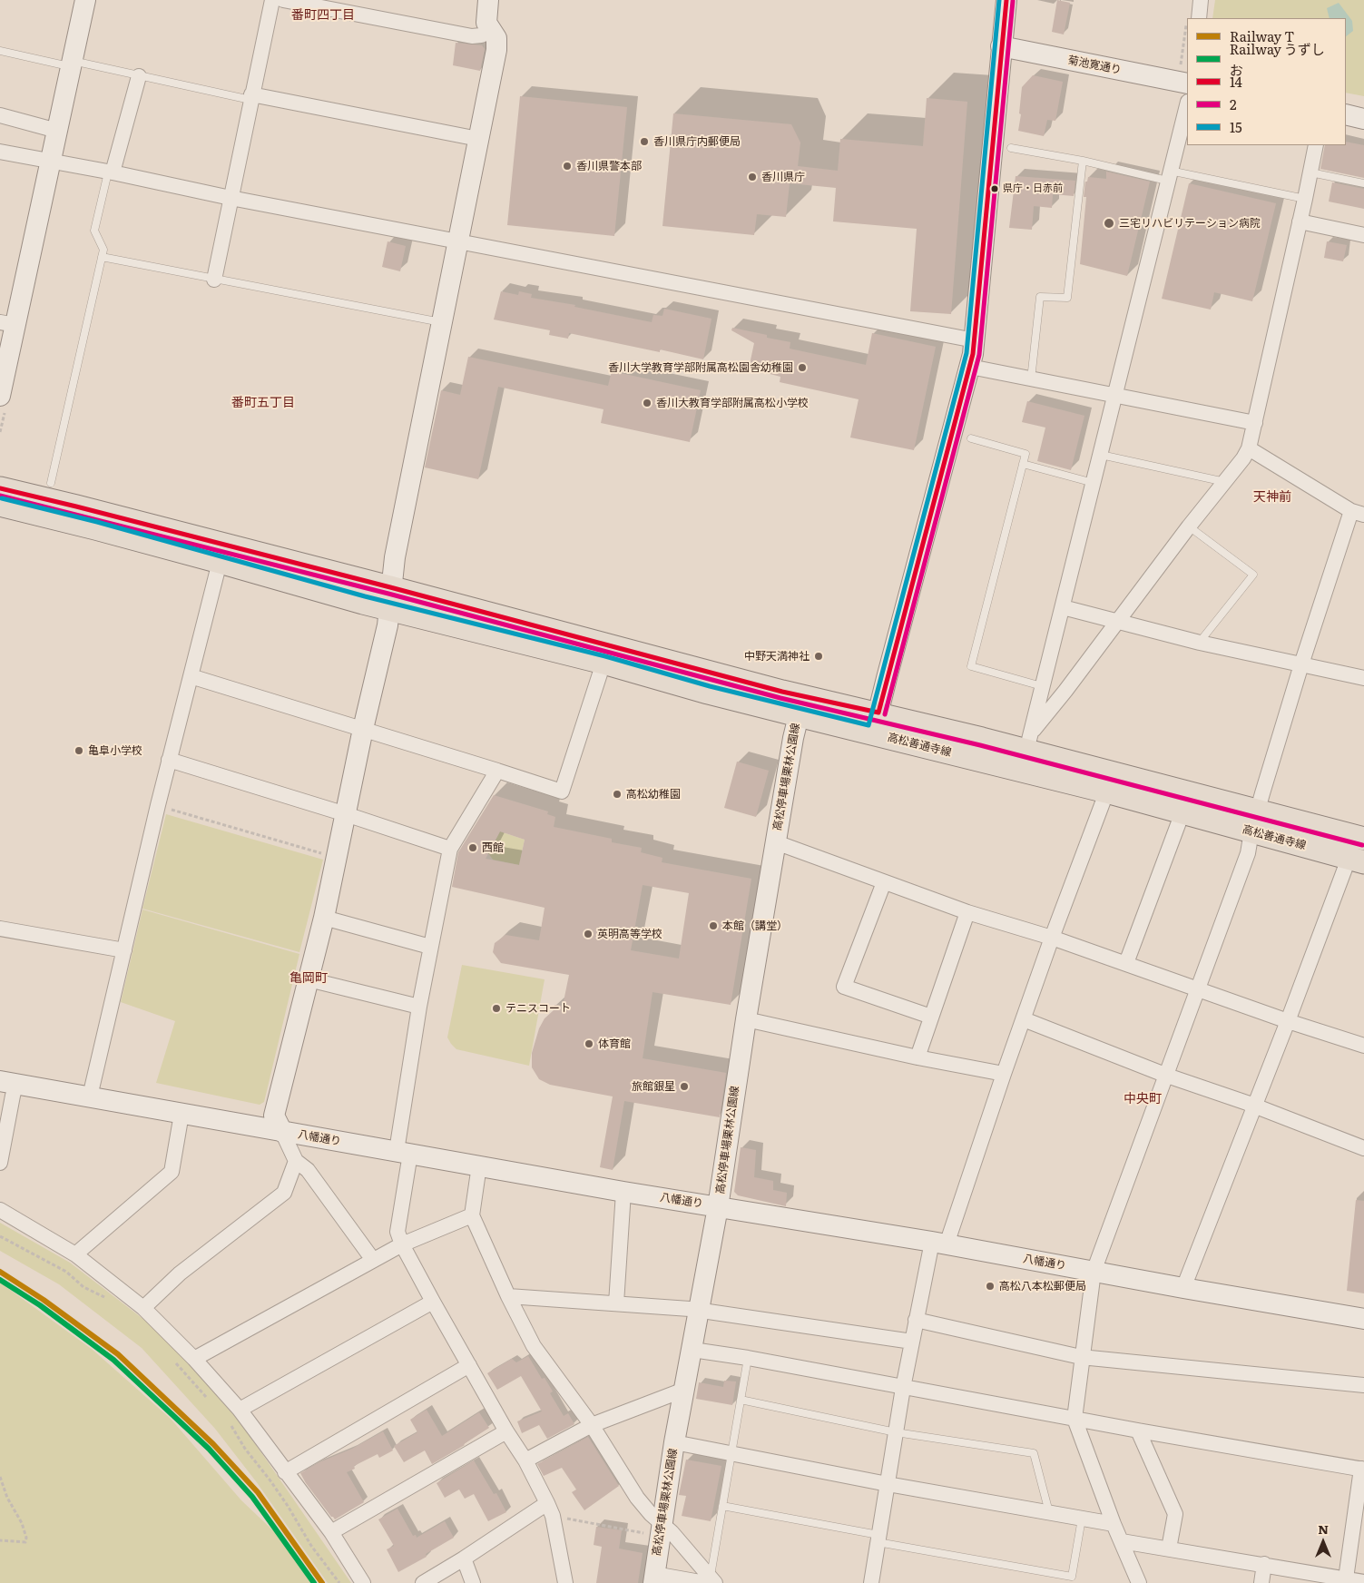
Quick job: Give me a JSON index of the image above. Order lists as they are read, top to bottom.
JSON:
{
  "streets": {
    "main road": ["高松善通寺線"],
    "street": ["菊池寛通り", "高松停車場栗林公園線", "八幡通り"]
  },
  "crossings": [
    ["高松善通寺線", "高松停車場栗林公園線"],
    ["高松停車場栗林公園線", "八幡通り"]
  ],
  "districts": [
    "番町四丁目",
    "番町五丁目",
    "天神前",
    "亀岡町",
    "中央町"
  ],
  "places": [
    "香川県庁内郵便局",
    "香川県警本部",
    "香川県庁",
    "県庁・日赤前",
    "三宅リハビリテーション病院",
    "香川大学教育学部附属高松園舎幼稚園",
    "香川大教育学部附属高松小学校",
    "中野天満神社",
    "亀阜小学校",
    "高松幼稚園",
    "西館",
    "本館（講堂）",
    "英明高等学校",
    "テニスコート",
    "体育館",
    "旅館銀星",
    "高松八本松郵便局"
  ],
  "lines": [
    "transit line 14",
    "transit line 15",
    "transit line 2",
    "rail line T",
    "rail line うずしお"
  ],
  "legend": [
    "Railway T",
    "Railway うずしお",
    "14",
    "2",
    "15"
  ],
  "north": "top"
}
